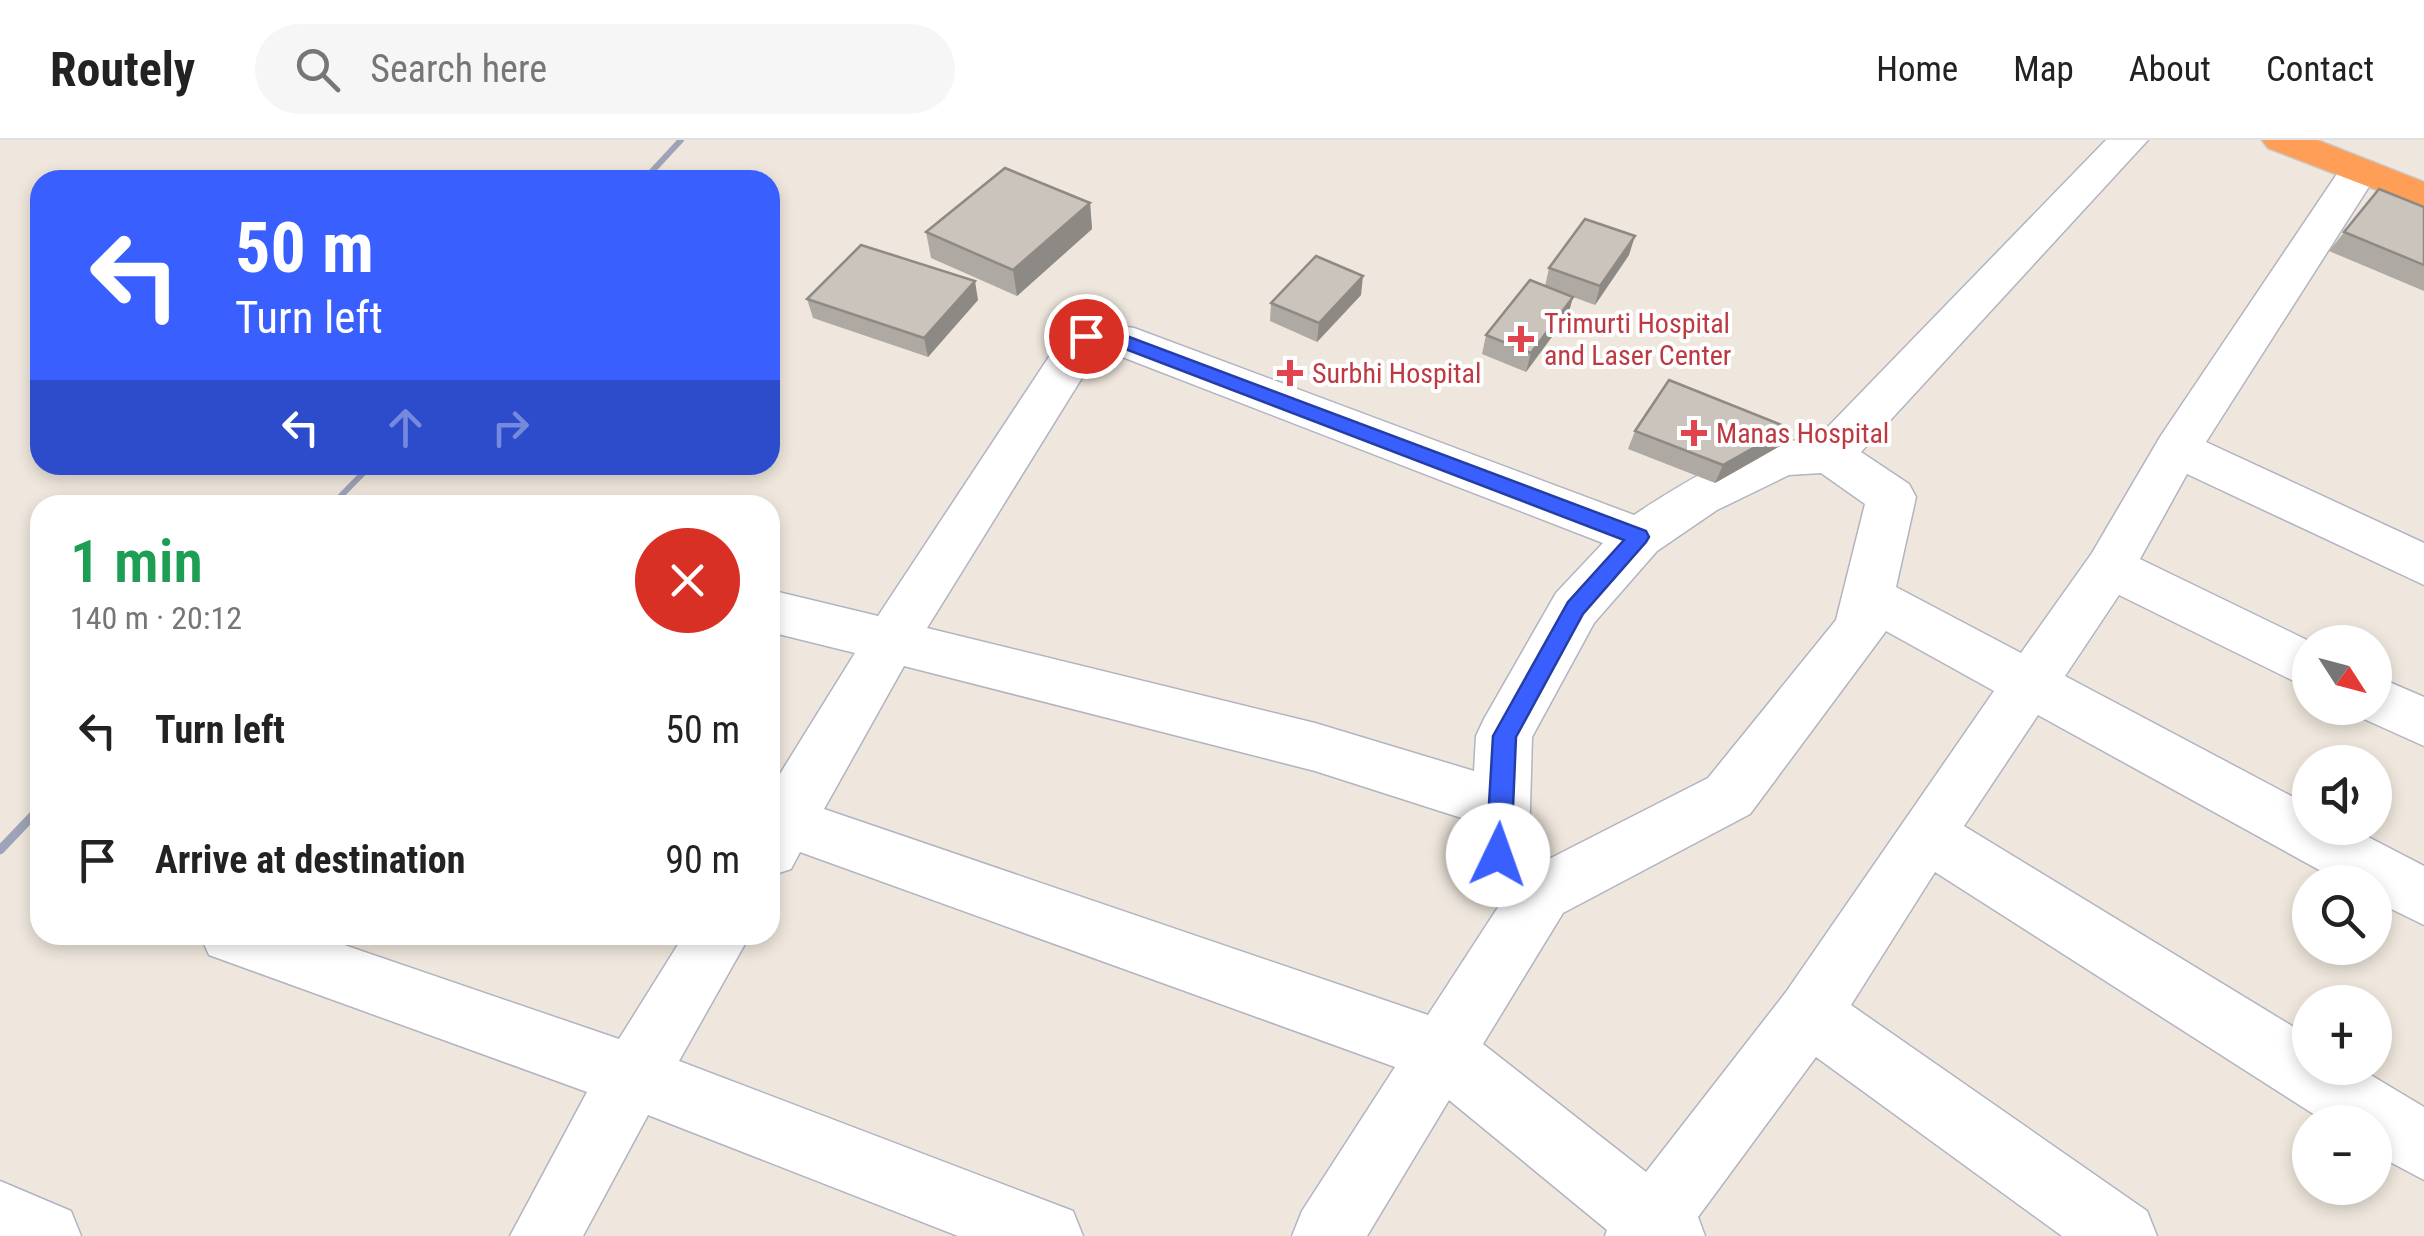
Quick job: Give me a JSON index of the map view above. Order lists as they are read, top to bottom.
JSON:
{
  "places": {
    "health": ["Trimurti Hospital and Laser Center", "Surbhi Hospital", "Manas Hospital"]
  },
  "north": "bottom right",
  "page": {
    "header": "Routely",
    "search": "Search here",
    "nav": [
      "Home",
      "Map",
      "About",
      "Contact"
    ],
    "turn": ["50 m", "Turn left"],
    "heading": ["1 min", "140 m · 20:12"],
    "map_buttons": ["+", "−"],
    "list": [
      {
        "name": "Turn left",
        "value": "50 m"
      },
      {
        "name": "Arrive at destination",
        "value": "90 m"
      }
    ]
  }
}
